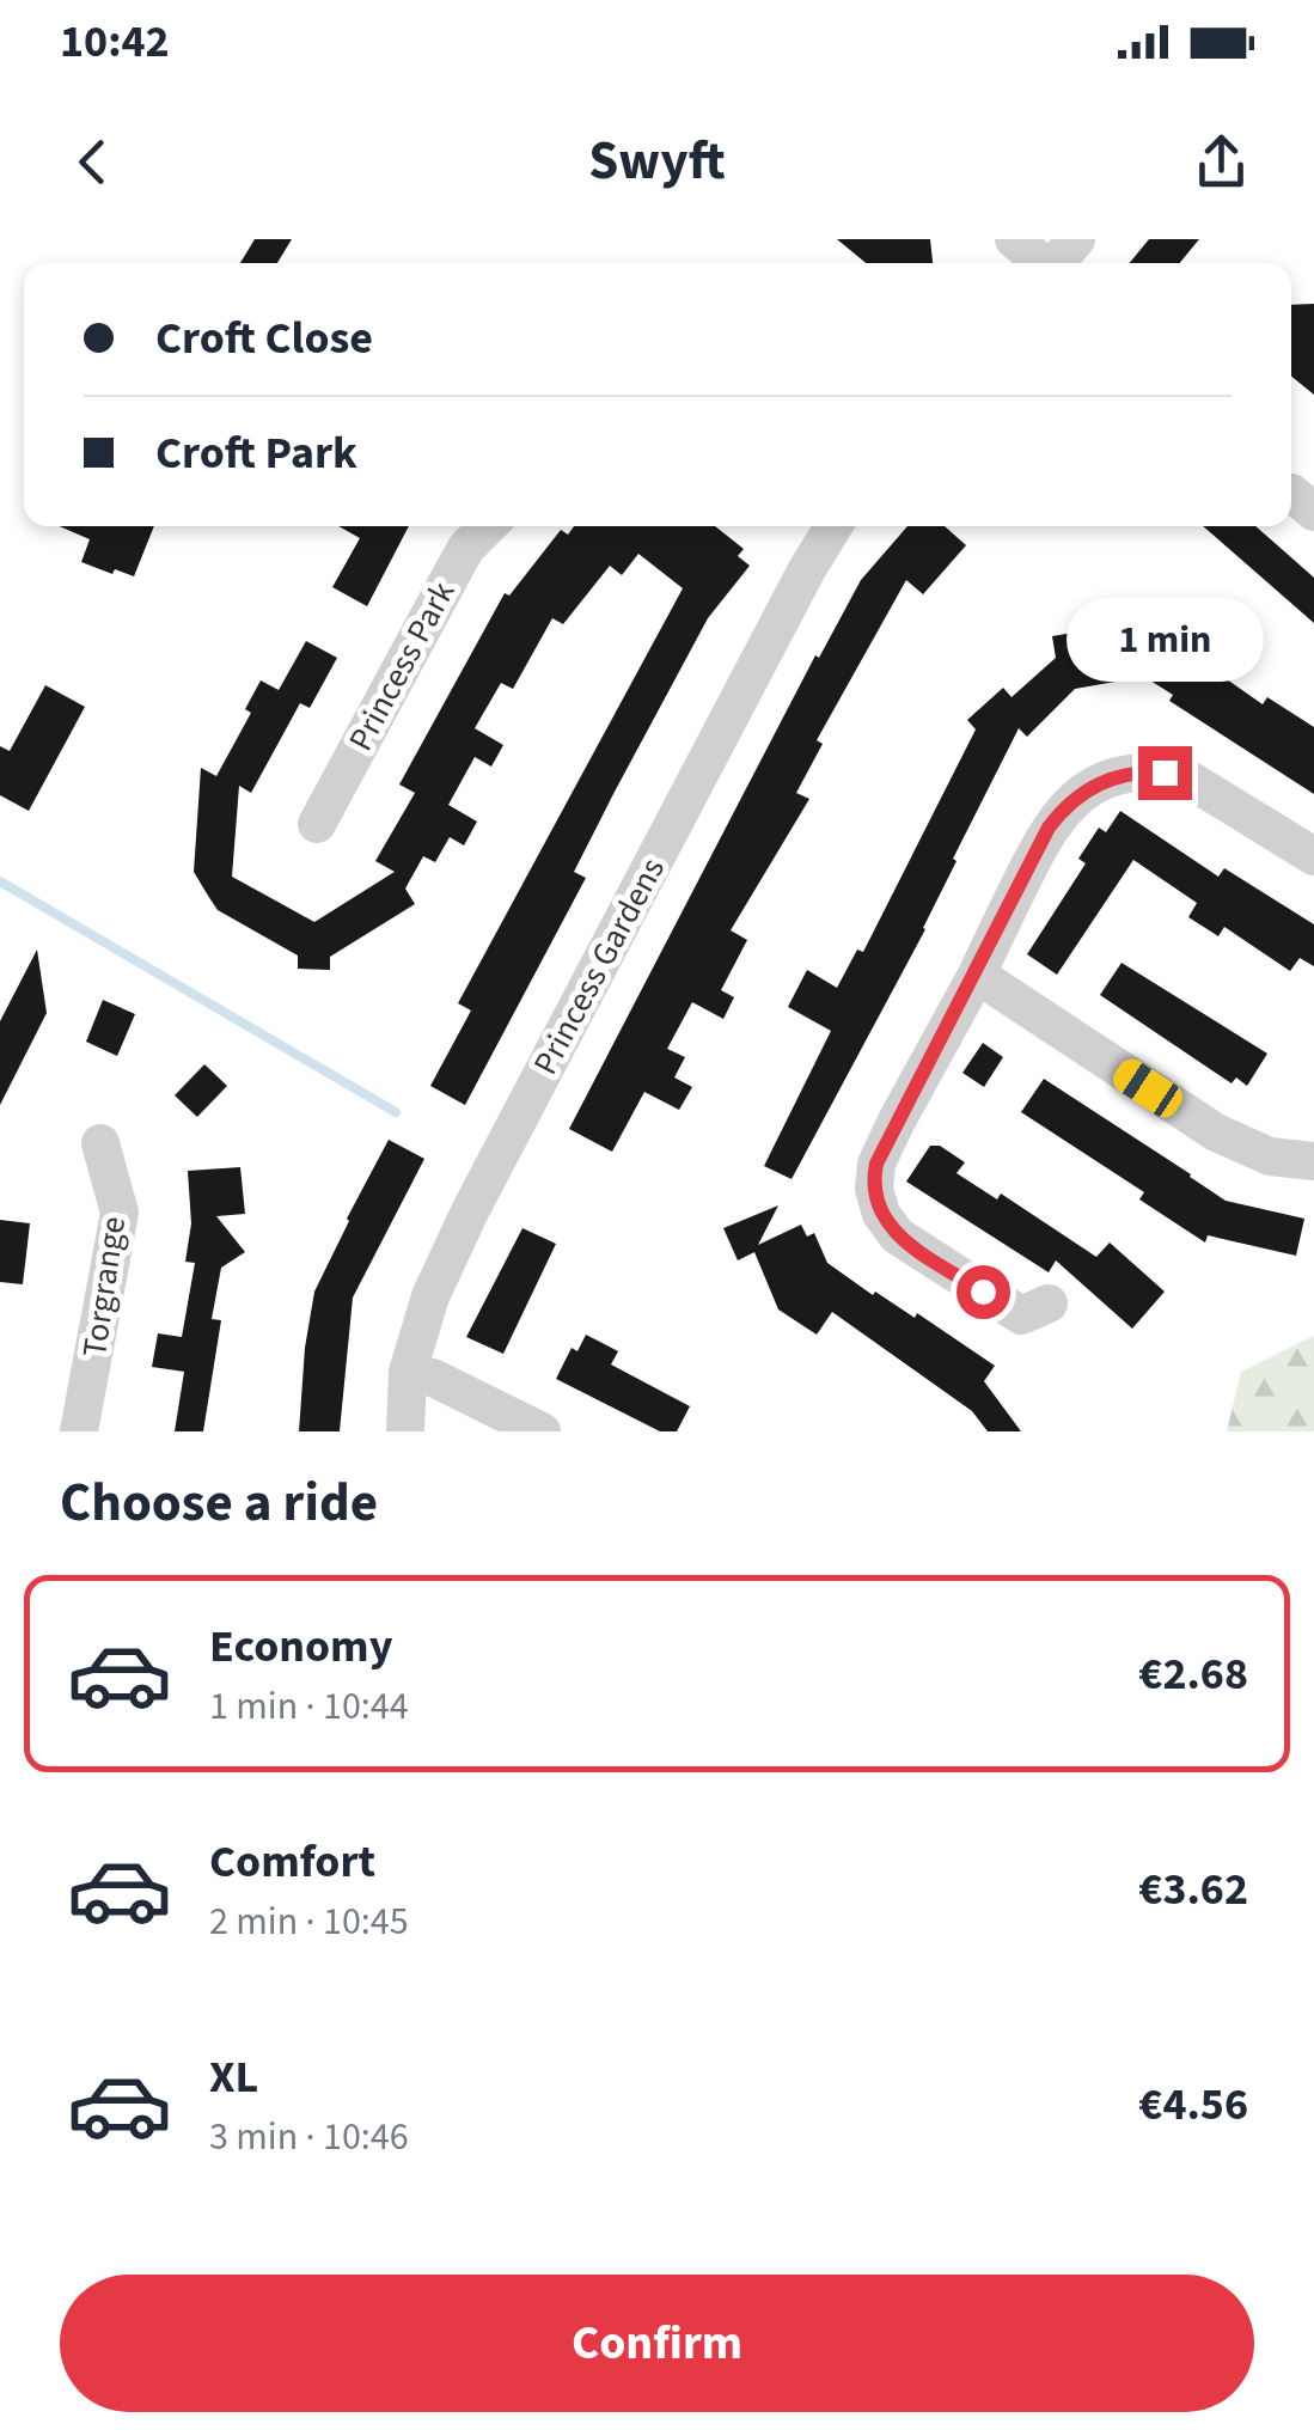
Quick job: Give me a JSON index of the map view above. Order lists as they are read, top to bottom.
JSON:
{
  "streets": {
    "street": ["Princess Park", "Princess Gardens", "Torgrange"]
  },
  "page": {
    "status": "10:42",
    "header": "Swyft",
    "banner": ["Croft Close", "Croft Park"],
    "bubble": "1 min",
    "heading": "Choose a ride",
    "list": [
      {
        "name": "Economy",
        "note": "1 min · 10:44",
        "value": "€2.68"
      },
      {
        "name": "Comfort",
        "note": "2 min · 10:45",
        "value": "€3.62"
      },
      {
        "name": "XL",
        "note": "3 min · 10:46",
        "value": "€4.56"
      }
    ],
    "buttons": "Confirm"
  }
}
